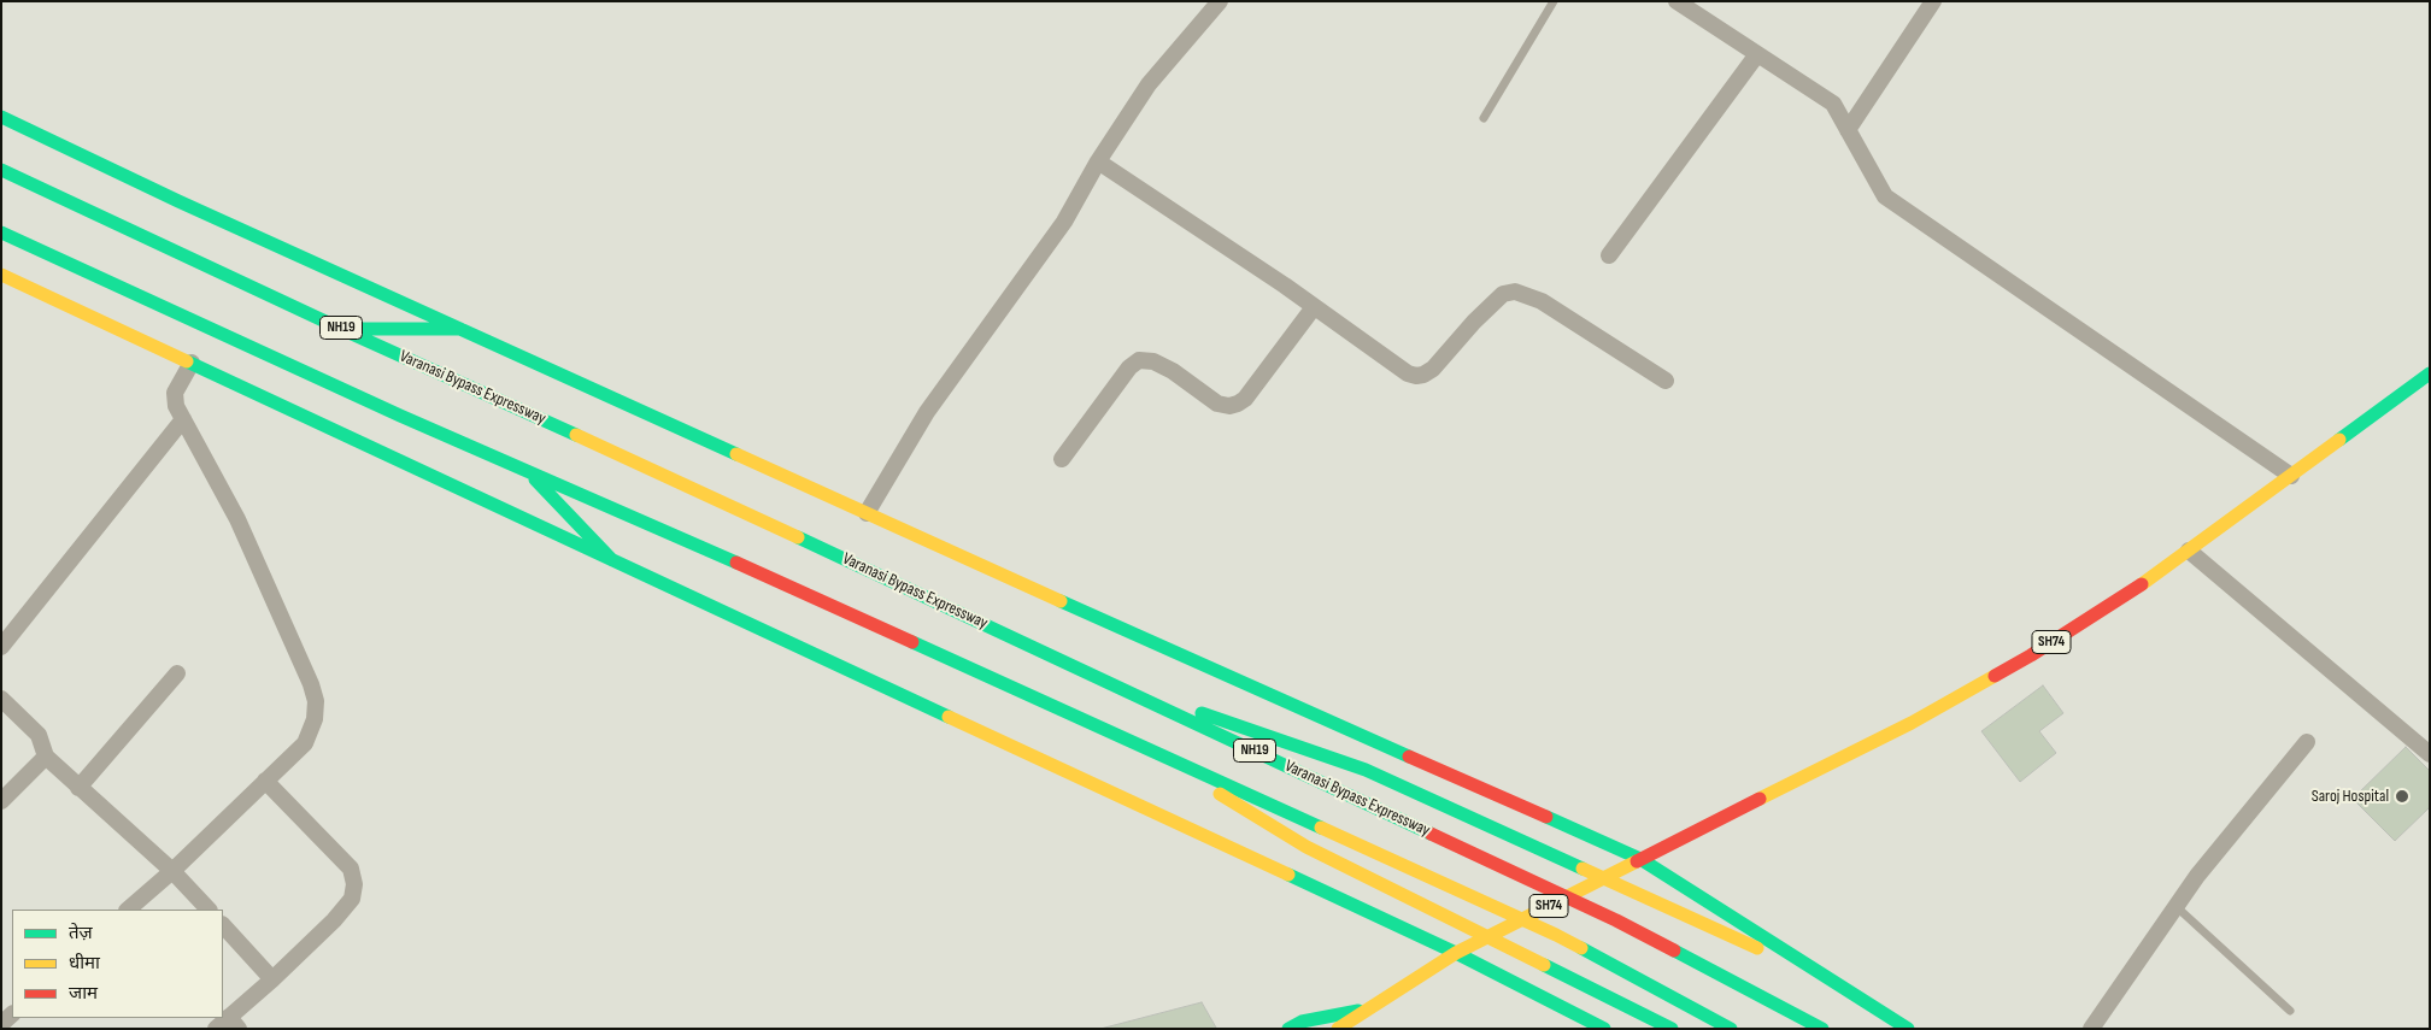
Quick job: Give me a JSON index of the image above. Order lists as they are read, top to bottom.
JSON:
{
  "streets": {
    "main road": ["NH19", "Varanasi Bypass Expressway", "SH74"]
  },
  "places": ["Saroj Hospital"],
  "legend": ["तेज़", "धीमा", "जाम"]
}
